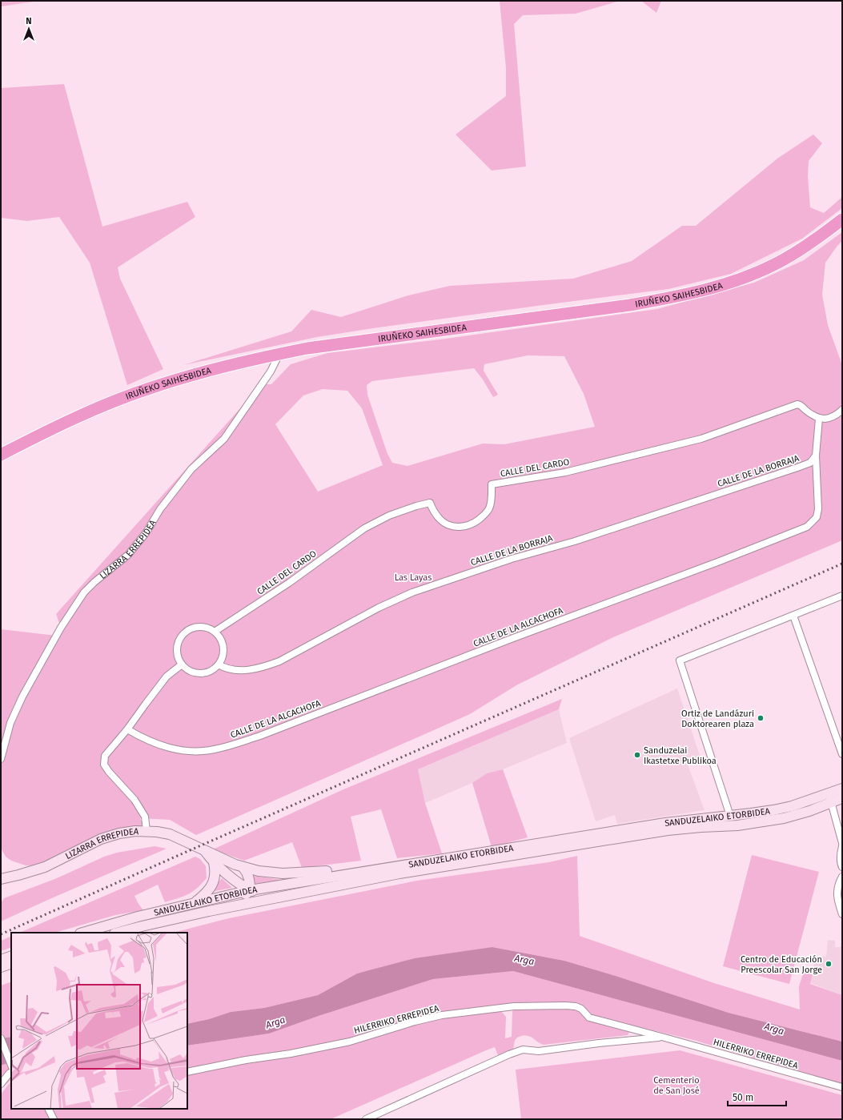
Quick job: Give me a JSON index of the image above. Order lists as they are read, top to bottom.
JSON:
{
  "streets": {
    "highway": ["IRUÑEKO SAIHESBIDEA"],
    "main road": ["LIZARRA ERREPIDEA", "SANDUZELAIKO ETORBIDEA"],
    "street": [
      "CALLE DEL CARDO",
      "CALLE DE LA BORRAJA",
      "CALLE DE LA ALCACHOFA",
      "HILERRIKO ERREPIDEA"
    ]
  },
  "crossings": [
    ["IRUÑEKO SAIHESBIDEA", "LIZARRA ERREPIDEA"],
    ["CALLE DEL CARDO", "CALLE DE LA BORRAJA"],
    ["CALLE DEL CARDO", "CALLE DE LA ALCACHOFA"],
    ["CALLE DE LA BORRAJA", "CALLE DE LA ALCACHOFA"],
    ["LIZARRA ERREPIDEA", "SANDUZELAIKO ETORBIDEA"]
  ],
  "water": ["Arga"],
  "parks": ["Las Layas", "Cementerio de San José"],
  "places": ["Ortiz de Landázuri Doktorearen plaza", "Sanduzelai Ikastetxe Publikoa", "Centro de Educación Preescolar San Jorge"],
  "scale_bar": "50 m",
  "north": "top"
}
